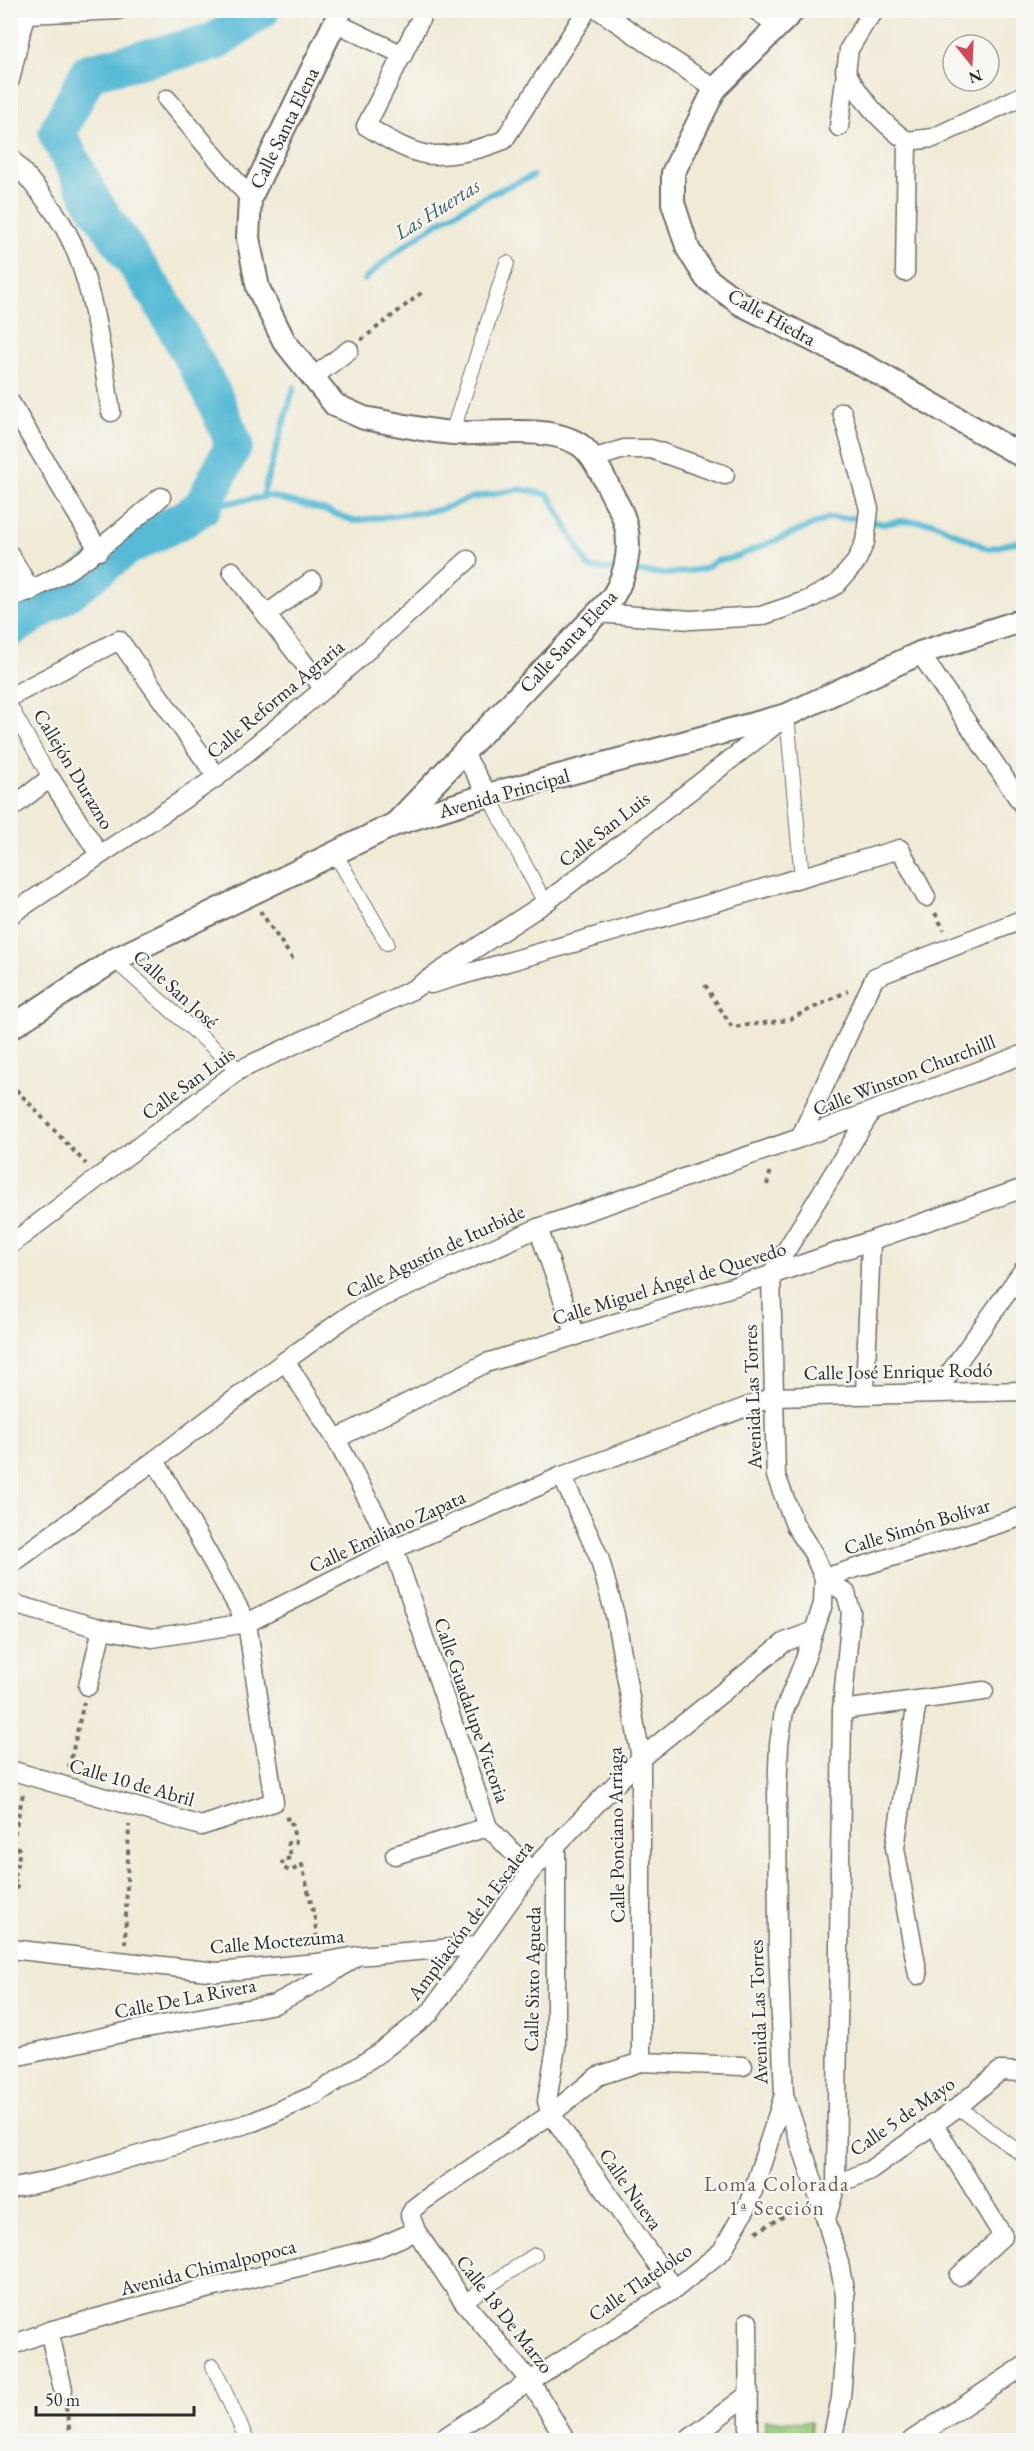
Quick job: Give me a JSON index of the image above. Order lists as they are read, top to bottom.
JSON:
{
  "streets": {
    "street": [
      "Calle Santa Elena",
      "Calle Hiedra",
      "Calle Reforma Agraria",
      "Callejón Durazno",
      "Avenida Principal",
      "Calle San Luis",
      "Calle San José",
      "Calle Winston Churchilll",
      "Calle Agustín de Iturbide",
      "Calle Miguel Ángel de Quevedo",
      "Calle José Enrique Rodó",
      "Avenida Las Torres",
      "Calle Simón Bolívar",
      "Calle Emiliano Zapata",
      "Calle Guadalupe Victoria",
      "Calle 10 de Abril",
      "Calle Ponciano Arriaga",
      "Ampliación de la Escalera",
      "Calle Moctezuma",
      "Calle Sixto Agueda",
      "Calle De La Rivera",
      "Calle 5 de Mayo",
      "Calle Nueva",
      "Avenida Chimalpopoca",
      "Calle Tlatelolco",
      "Calle 18 De Marzo"
    ]
  },
  "crossings": [
    ["Calle Santa Elena", "Avenida Principal"],
    ["Calle Reforma Agraria", "Callejón Durazno"],
    ["Avenida Principal", "Calle San Luis"],
    ["Avenida Principal", "Calle San José"],
    ["Calle San Luis", "Calle San José"],
    ["Calle Winston Churchilll", "Calle Agustín de Iturbide"],
    ["Calle Agustín de Iturbide", "Calle Guadalupe Victoria"],
    ["Calle Miguel Ángel de Quevedo", "Avenida Las Torres"],
    ["Calle Miguel Ángel de Quevedo", "Calle Guadalupe Victoria"],
    ["Calle José Enrique Rodó", "Avenida Las Torres"],
    ["Calle José Enrique Rodó", "Calle Emiliano Zapata"],
    ["Avenida Las Torres", "Calle Simón Bolívar"],
    ["Avenida Las Torres", "Calle Emiliano Zapata"],
    ["Avenida Las Torres", "Ampliación de la Escalera"],
    ["Avenida Las Torres", "Calle 5 de Mayo"],
    ["Avenida Las Torres", "Calle Tlatelolco"],
    ["Calle Emiliano Zapata", "Calle Guadalupe Victoria"],
    ["Calle Emiliano Zapata", "Calle 10 de Abril"],
    ["Calle Emiliano Zapata", "Calle Ponciano Arriaga"],
    ["Calle Guadalupe Victoria", "Ampliación de la Escalera"],
    ["Calle Ponciano Arriaga", "Ampliación de la Escalera"],
    ["Calle Ponciano Arriaga", "Avenida Chimalpopoca"],
    ["Ampliación de la Escalera", "Calle Moctezuma"],
    ["Ampliación de la Escalera", "Calle Sixto Agueda"],
    ["Calle Moctezuma", "Calle De La Rivera"],
    ["Calle Sixto Agueda", "Calle Nueva"],
    ["Calle Sixto Agueda", "Avenida Chimalpopoca"],
    ["Calle Nueva", "Avenida Chimalpopoca"],
    ["Calle Nueva", "Calle Tlatelolco"],
    ["Avenida Chimalpopoca", "Calle 18 De Marzo"],
    ["Calle Tlatelolco", "Calle 18 De Marzo"]
  ],
  "districts": ["Loma Colorada 1ª Sección"],
  "water": ["Las Huertas"],
  "scale_bar": "50 m",
  "north": "bottom"
}
